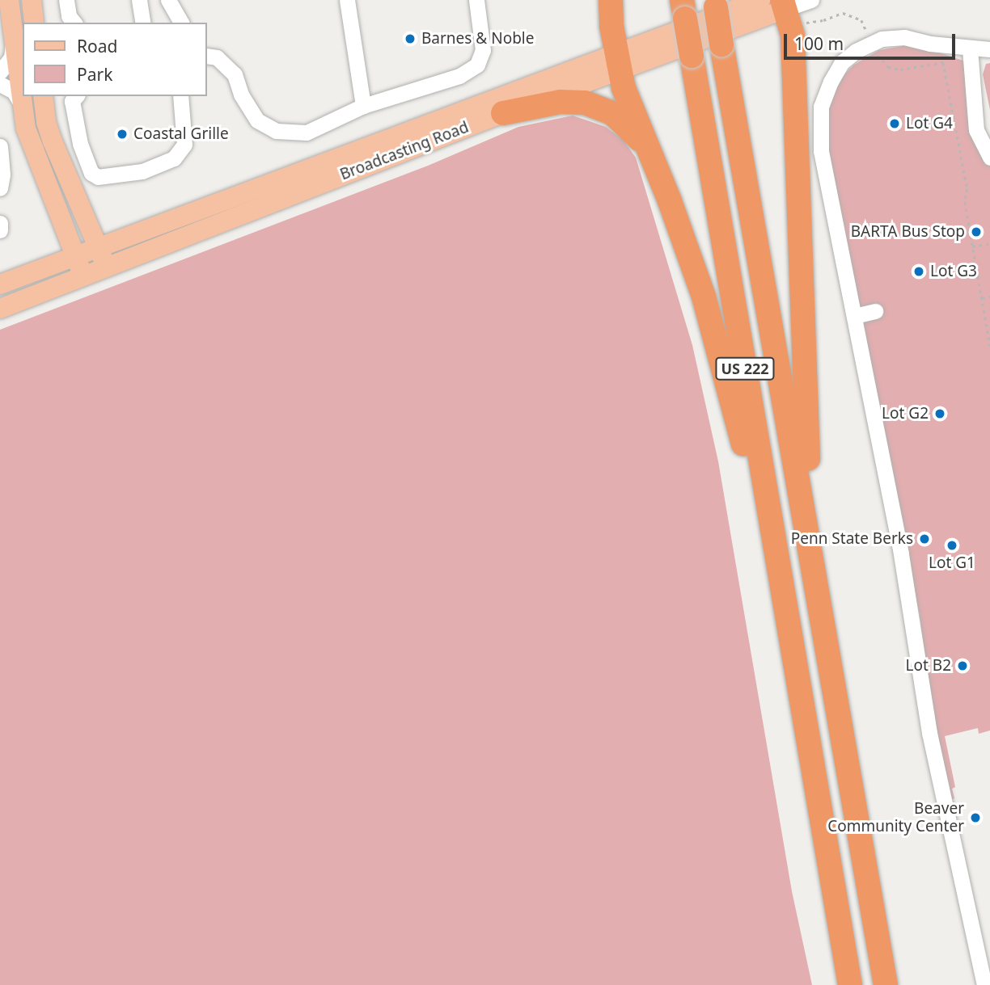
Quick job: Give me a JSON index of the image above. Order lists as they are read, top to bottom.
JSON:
{
  "streets": {
    "highway": ["US 222"],
    "main road": ["Broadcasting Road"]
  },
  "places": [
    "Barnes & Noble",
    "Lot G4",
    "Coastal Grille",
    "BARTA Bus Stop",
    "Lot G3",
    "Lot G2",
    "Penn State Berks",
    "Lot G1",
    "Lot B2",
    "Beaver Community Center"
  ],
  "legend": ["Road", "Park"],
  "scale_bar": "100 m"
}
